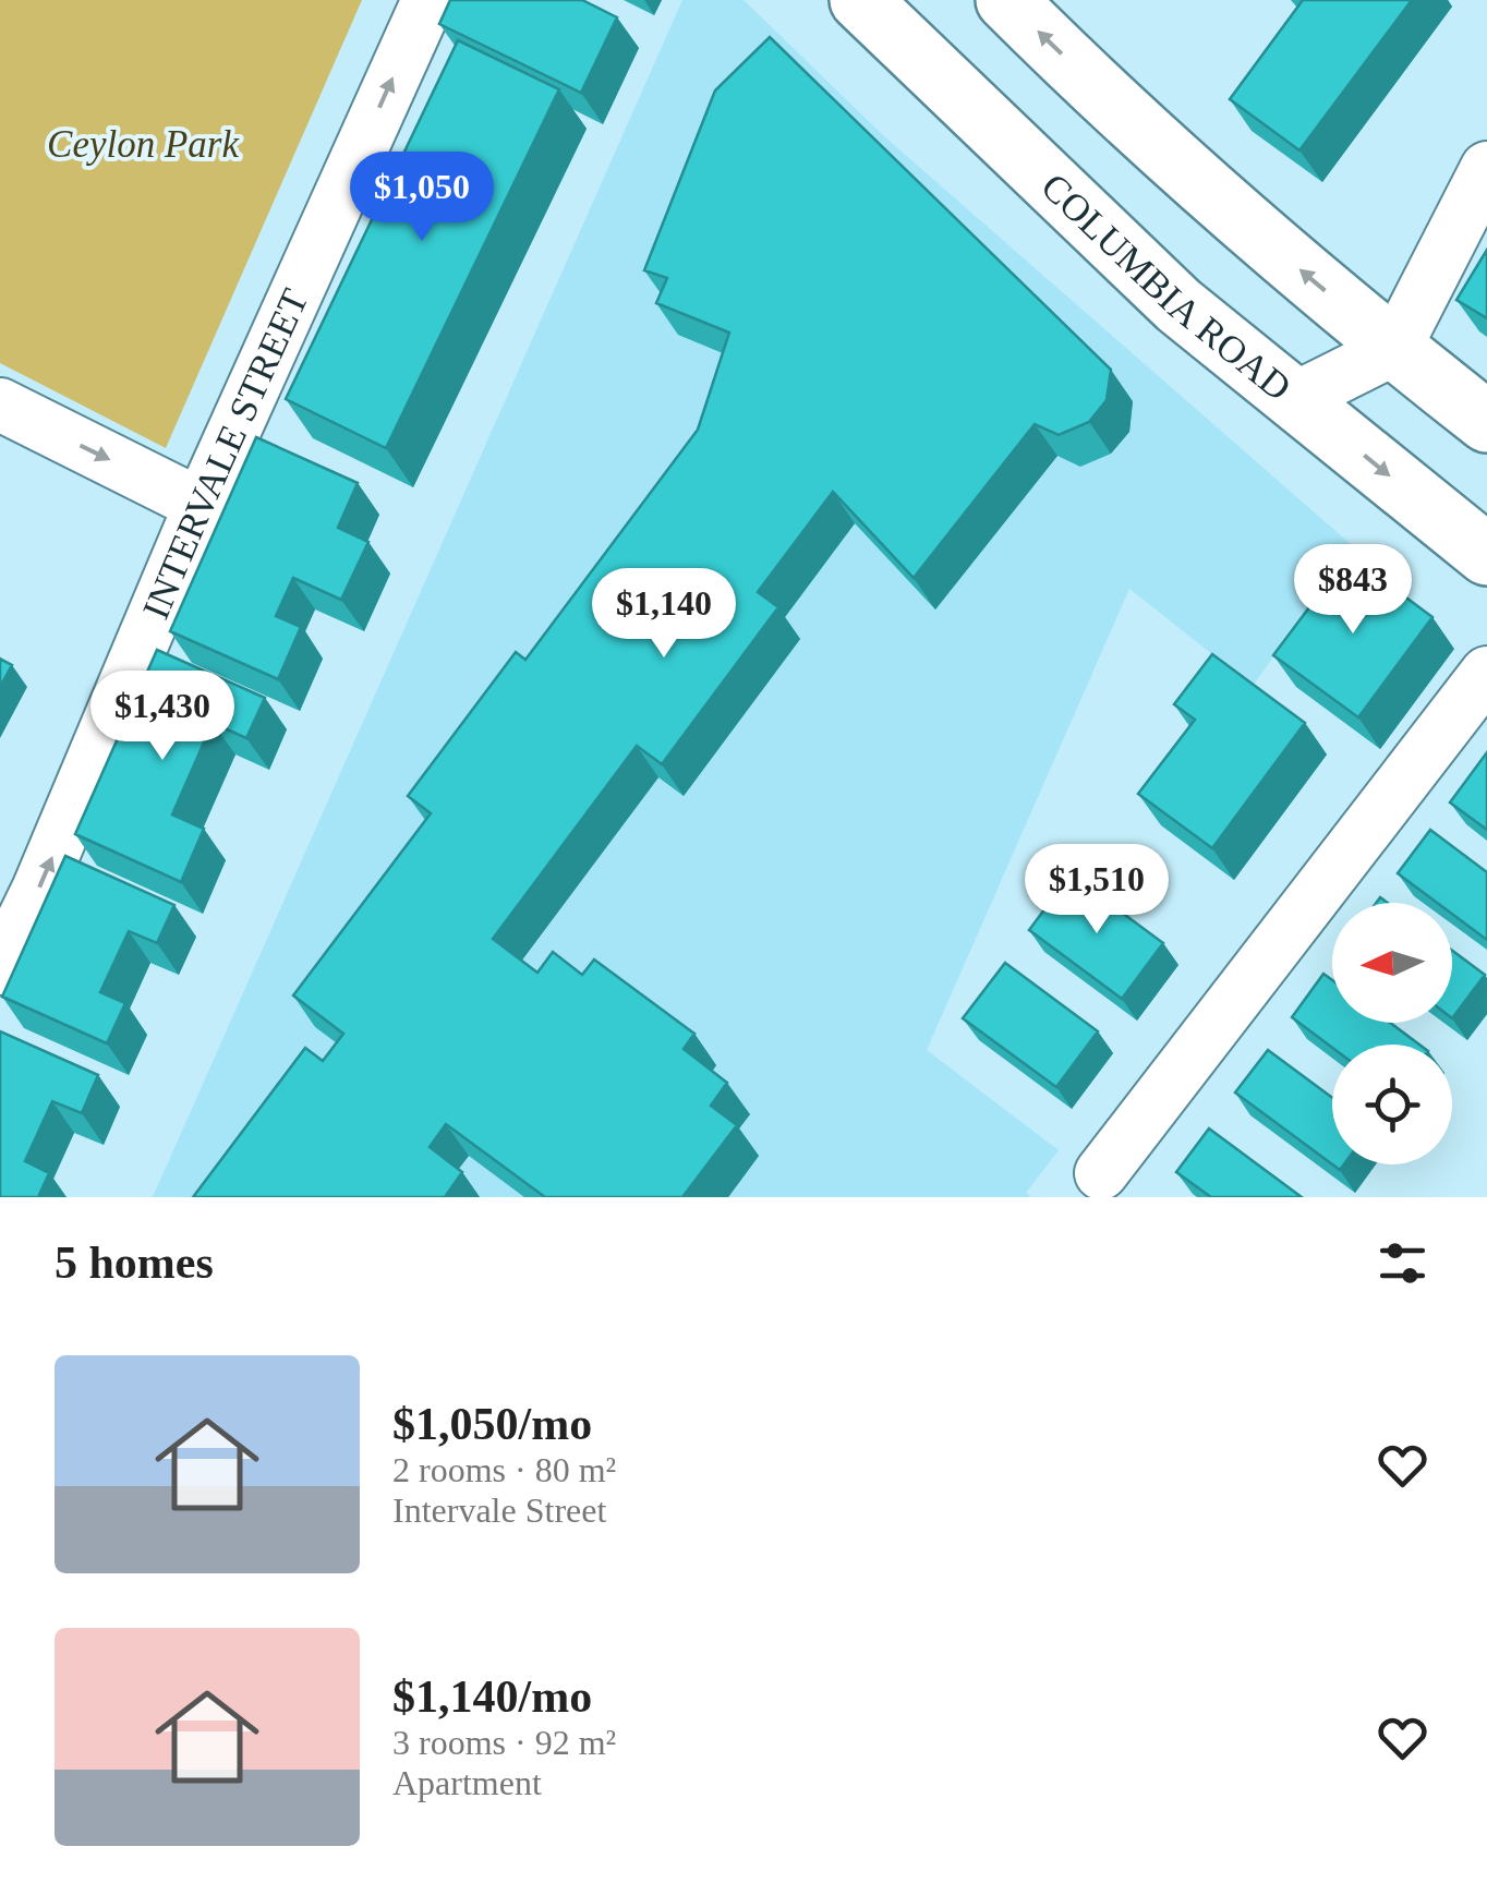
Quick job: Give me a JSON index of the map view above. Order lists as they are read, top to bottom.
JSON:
{
  "streets": {
    "main road": ["COLUMBIA ROAD"],
    "street": ["INTERVALE STREET"]
  },
  "one_way": ["INTERVALE STREET"],
  "parks": ["Ceylon Park"],
  "north": "left",
  "page": {
    "price": [
      "$1,050",
      "$843",
      "$1,140",
      "$1,430",
      "$1,510"
    ],
    "heading": "5 homes",
    "list": [
      {
        "name": "$1,050/mo",
        "note": "2 rooms · 80 m² · Intervale Street"
      },
      {
        "name": "$1,140/mo",
        "note": "3 rooms · 92 m² · Apartment"
      }
    ]
  }
}
